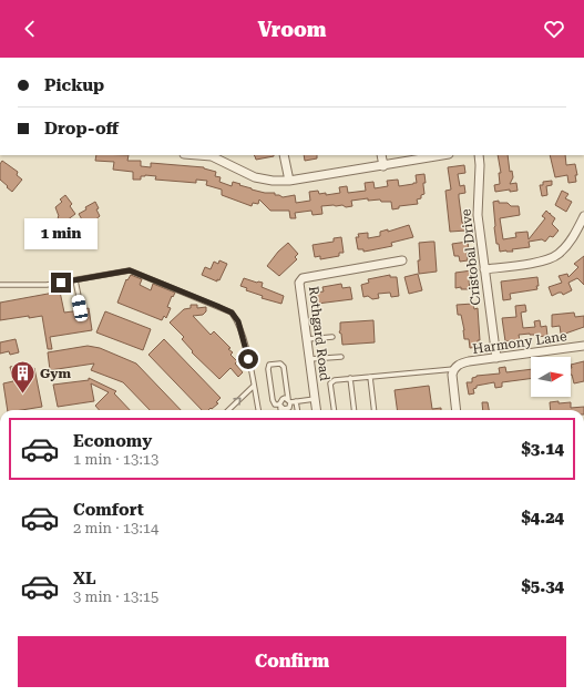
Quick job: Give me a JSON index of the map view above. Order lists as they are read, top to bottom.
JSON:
{
  "streets": {
    "street": ["Cristobal Drive", "Rothgard Road", "Harmony Lane"]
  },
  "crossings": [
    ["Cristobal Drive", "Harmony Lane"]
  ],
  "places": {
    "building": ["Gym"]
  },
  "north": "right",
  "page": {
    "header": "Vroom",
    "banner": ["Pickup", "Drop-off"],
    "bubble": "1 min",
    "list": [
      {
        "name": "Economy",
        "note": "1 min · 13:13",
        "value": "$3.14"
      },
      {
        "name": "Comfort",
        "note": "2 min · 13:14",
        "value": "$4.24"
      },
      {
        "name": "XL",
        "note": "3 min · 13:15",
        "value": "$5.34"
      }
    ],
    "buttons": "Confirm"
  }
}
